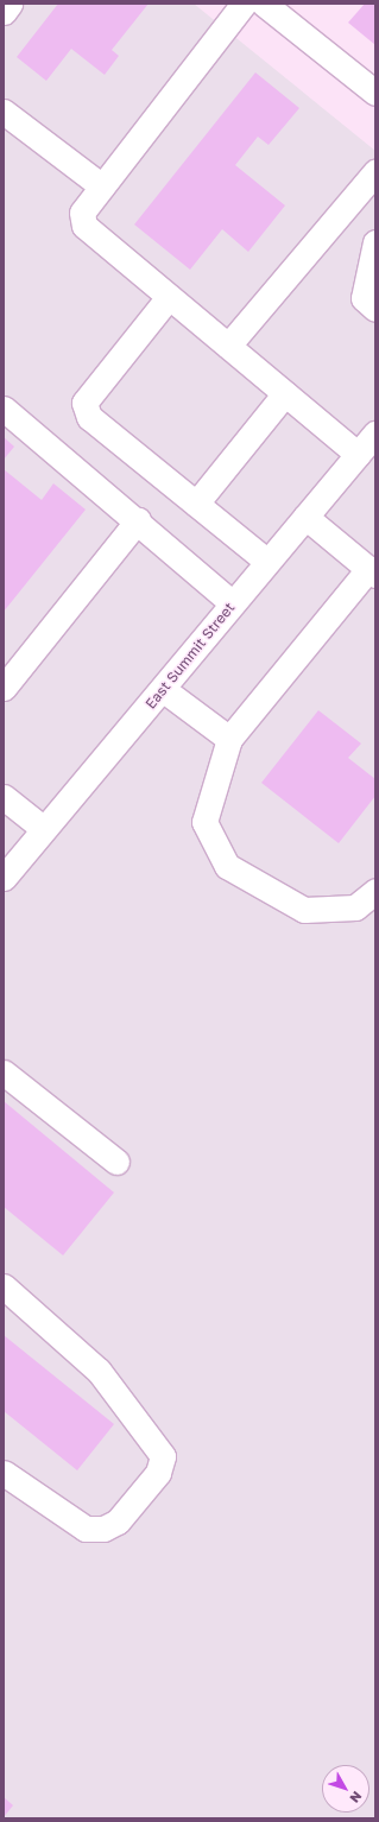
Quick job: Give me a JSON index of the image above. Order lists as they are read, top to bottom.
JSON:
{
  "streets": {
    "street": ["East Summit Street"]
  },
  "north": "bottom right"
}
